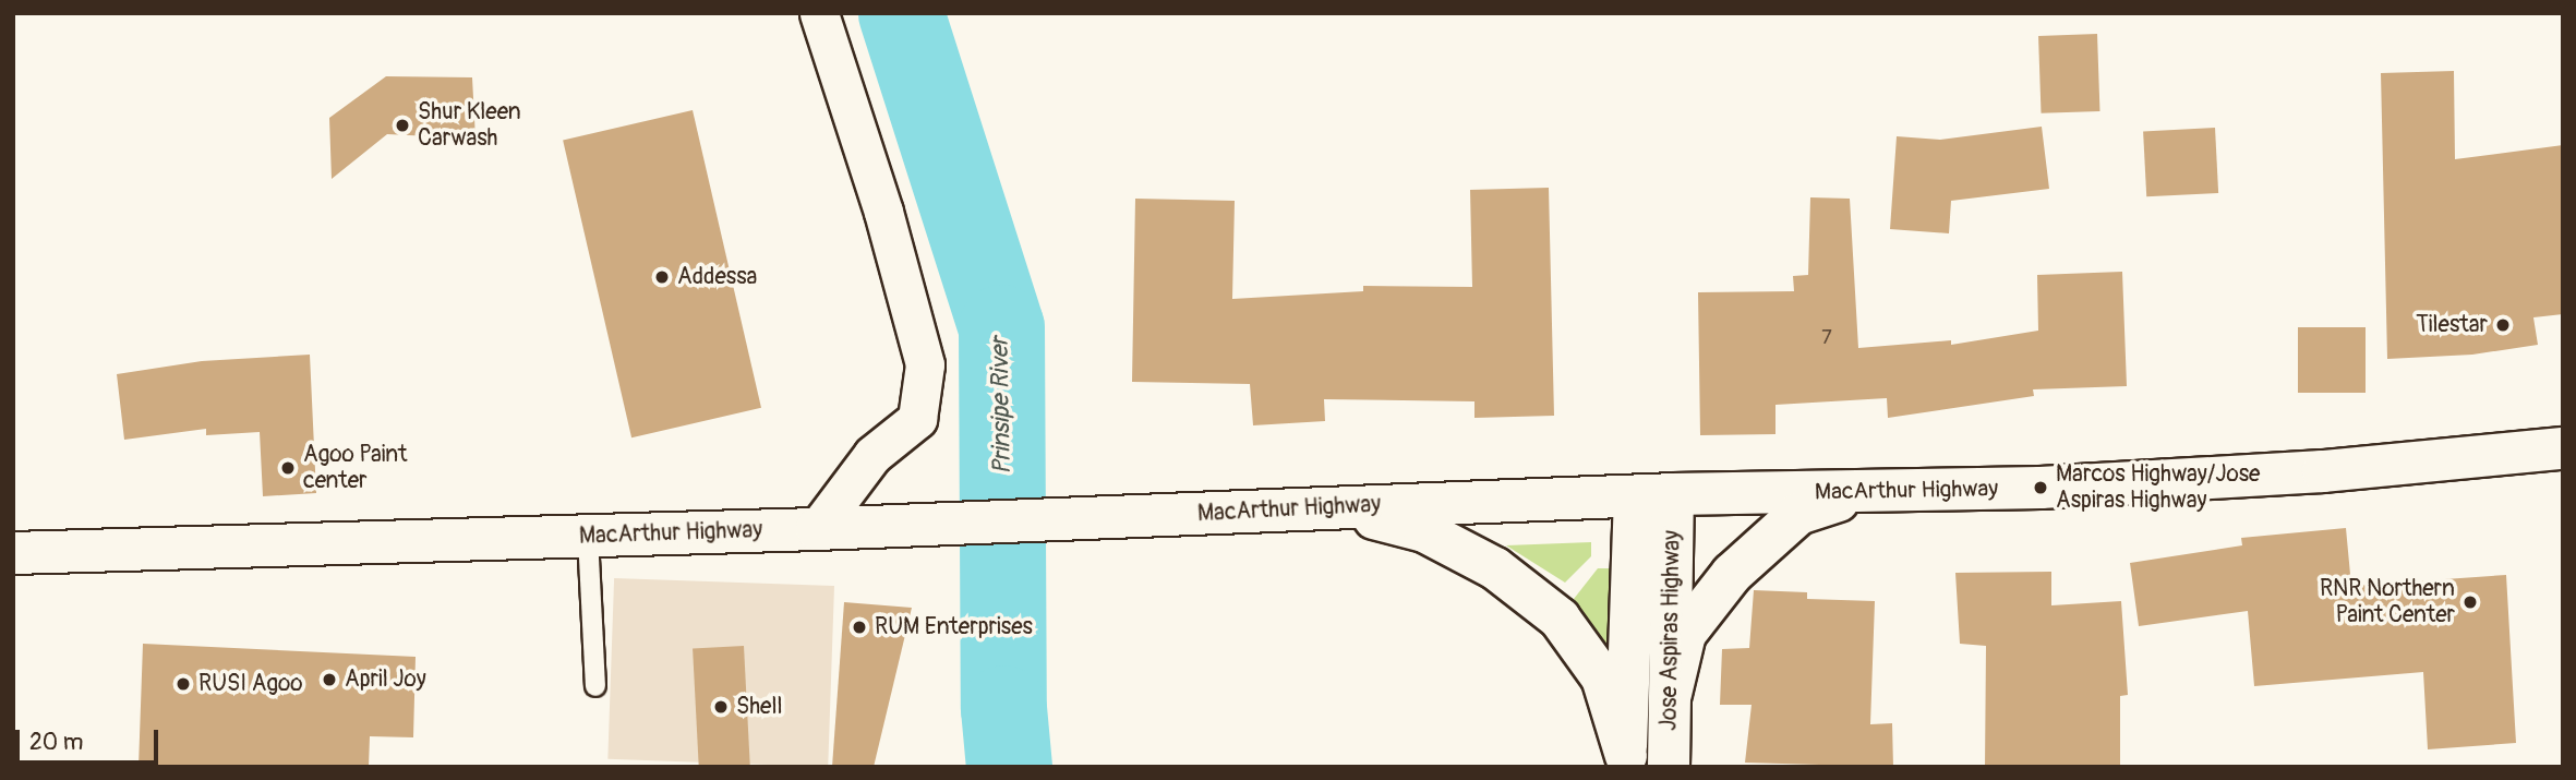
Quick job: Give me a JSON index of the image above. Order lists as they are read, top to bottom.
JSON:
{
  "streets": {
    "main road": ["MacArthur Highway", "Jose Aspiras Highway"]
  },
  "crossings": [
    ["MacArthur Highway", "Jose Aspiras Highway"]
  ],
  "water": ["Prinsipe River"],
  "places": [
    "Shur Kleen Carwash",
    "Addessa",
    "Tilestar",
    "Agoo Paint center",
    "Marcos Highway/Jose Aspiras Highway",
    "RNR Northern Paint Center",
    "RUM Enterprises",
    "April Joy",
    "RUSI Agoo",
    "Shell"
  ],
  "house_numbers": ["7"],
  "scale_bar": "20 m"
}
